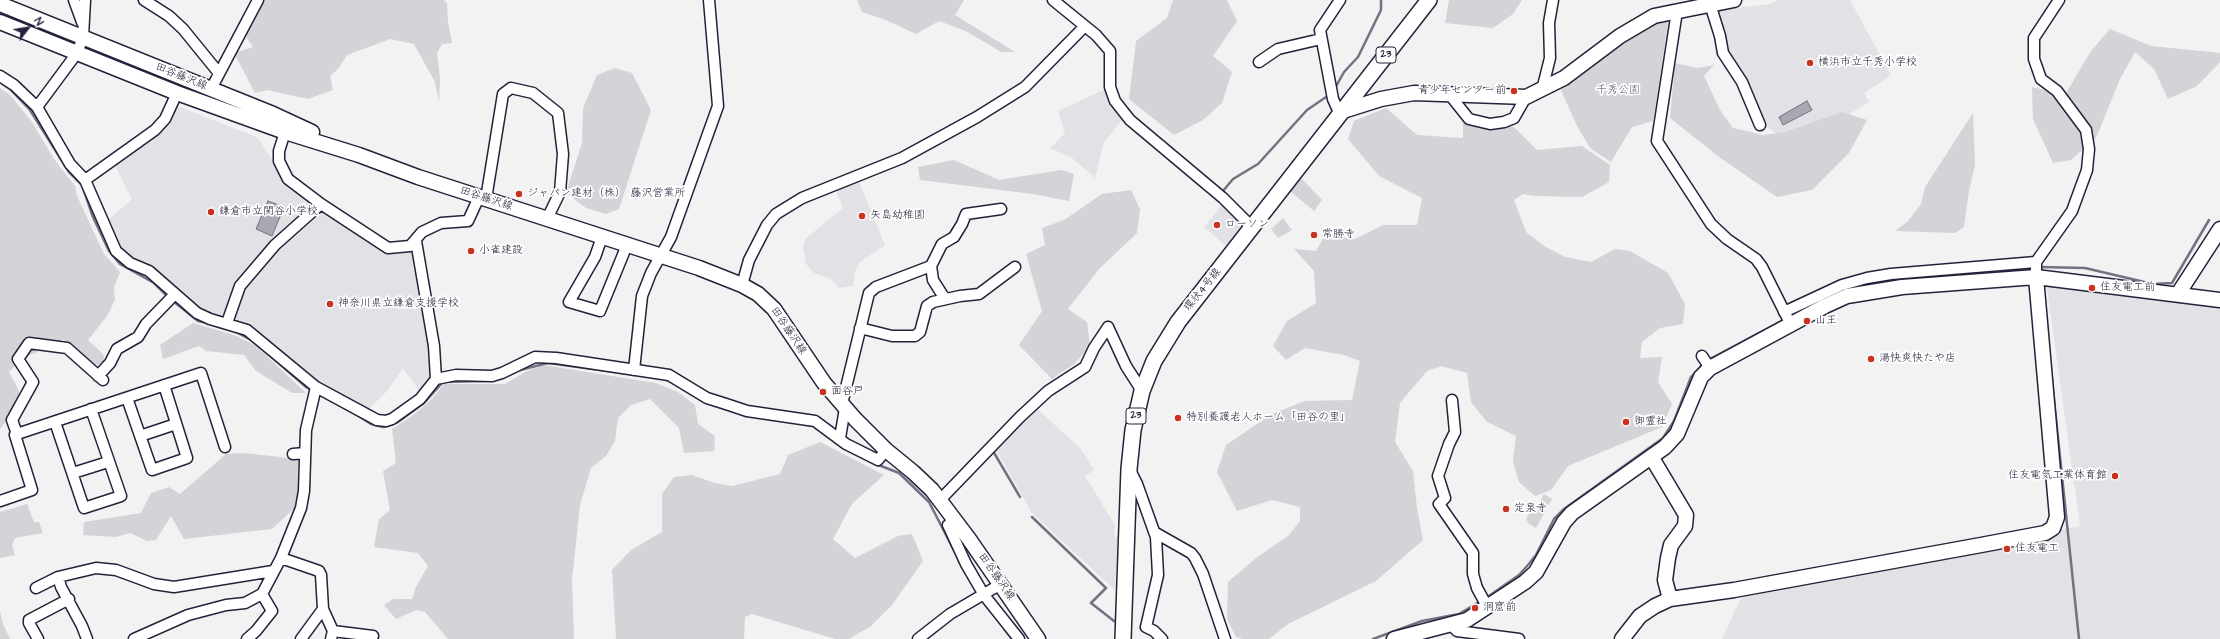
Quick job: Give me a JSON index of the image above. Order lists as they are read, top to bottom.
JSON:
{
  "streets": {
    "main road": ["23", "環状4号線"],
    "street": ["田谷藤沢線"]
  },
  "parks": ["千秀公園"],
  "places": [
    "横浜市立千秀小学校",
    "青少年センター前",
    "ジャパン建材（株） 藤沢営業所",
    "鎌倉市立関谷小学校",
    "矢島幼稚園",
    "ローソン",
    "常勝寺",
    "小雀建設",
    "住友電工前",
    "神奈川県立鎌倉支援学校",
    "山王",
    "湯快爽快たや店",
    "面谷戸",
    "特別養護老人ホーム「田谷の里」",
    "御霊社",
    "住友電気工業体育館",
    "定泉寺",
    "住友電工",
    "洞窟前"
  ],
  "north": "top right"
}
